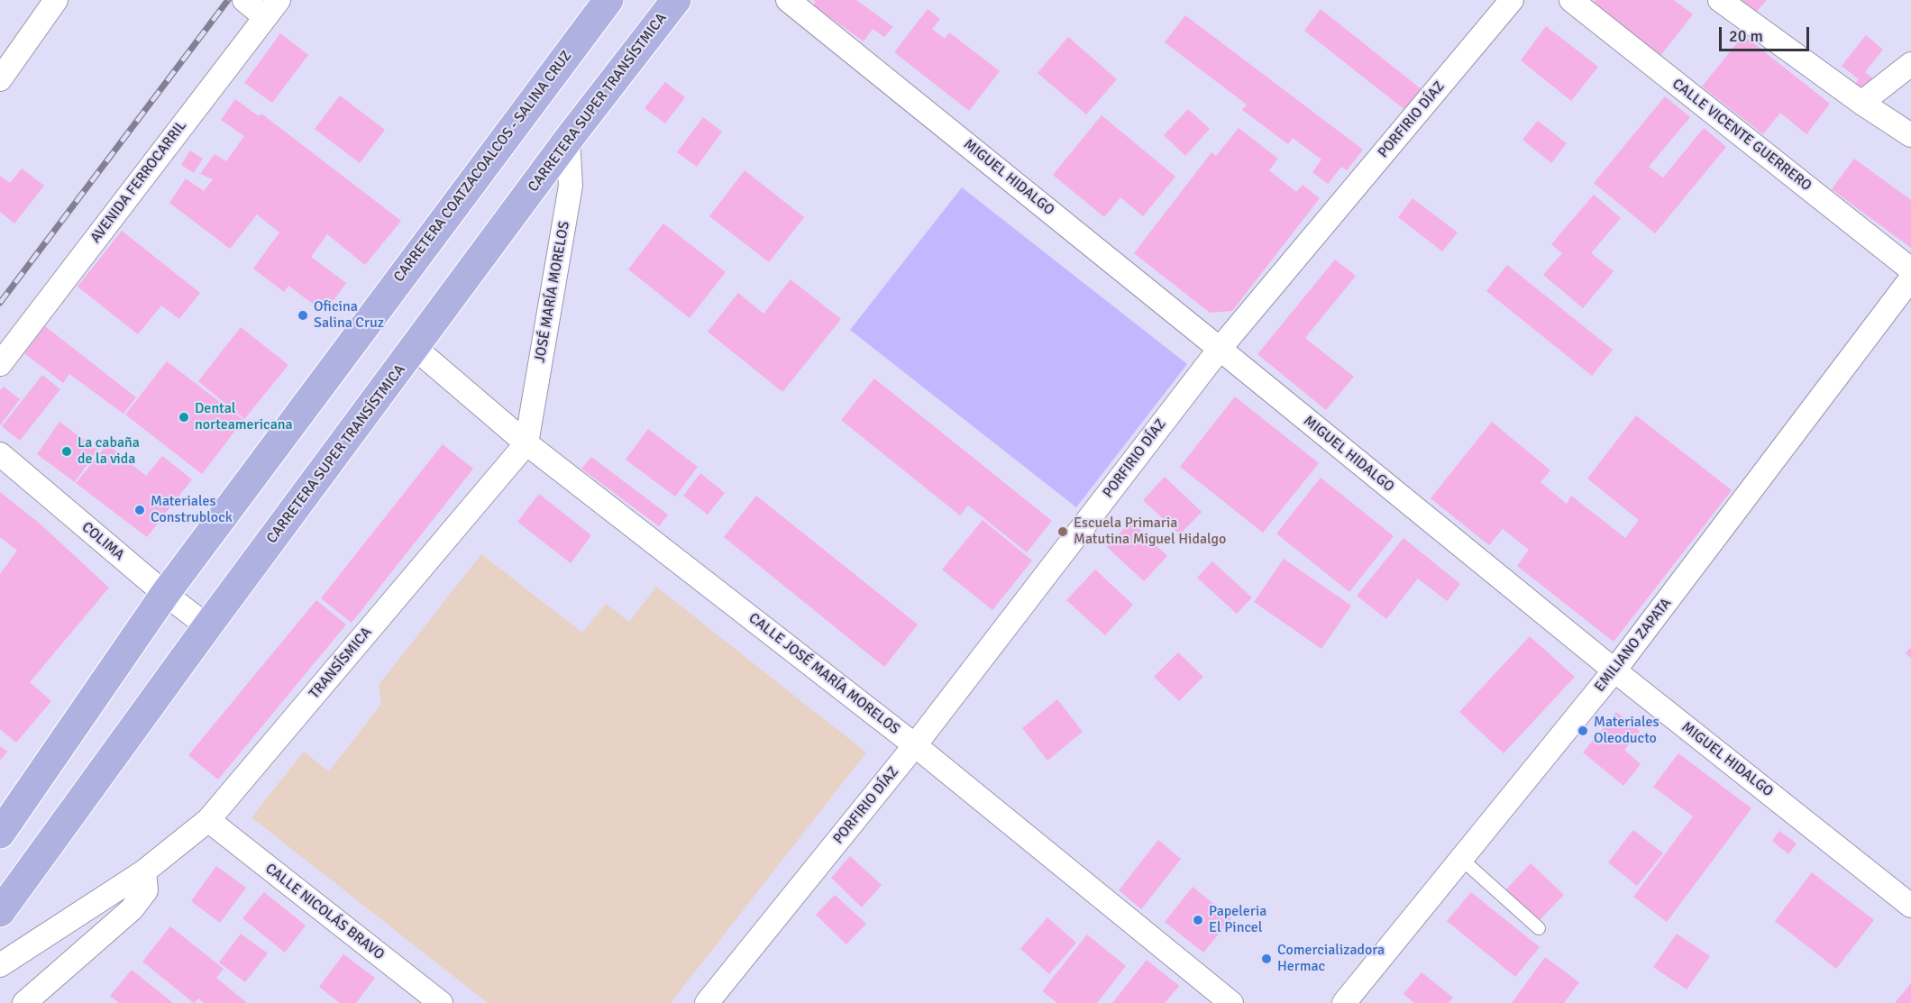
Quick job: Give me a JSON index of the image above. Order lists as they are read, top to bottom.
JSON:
{
  "streets": {
    "main road": ["CARRETERA SUPER TRANSÍSTMICA", "CARRETERA COATZACOALCOS - SALINA CRUZ"],
    "street": [
      "PORFIRIO DÍAZ",
      "CALLE VICENTE GUERRERO",
      "MIGUEL HIDALGO",
      "AVENIDA FERROCARRIL",
      "JOSÉ MARÍA MORELOS",
      "COLIMA",
      "EMILIANO ZAPATA",
      "TRANSÍSMICA",
      "CALLE JOSÉ MARÍA MORELOS",
      "CALLE NICOLÁS BRAVO"
    ]
  },
  "crossings": [
    ["CARRETERA SUPER TRANSÍSTMICA", "JOSÉ MARÍA MORELOS"],
    ["CARRETERA SUPER TRANSÍSTMICA", "COLIMA"],
    ["CARRETERA SUPER TRANSÍSTMICA", "CALLE JOSÉ MARÍA MORELOS"],
    ["PORFIRIO DÍAZ", "MIGUEL HIDALGO"],
    ["PORFIRIO DÍAZ", "CALLE JOSÉ MARÍA MORELOS"],
    ["CARRETERA COATZACOALCOS - SALINA CRUZ", "COLIMA"],
    ["MIGUEL HIDALGO", "EMILIANO ZAPATA"],
    ["JOSÉ MARÍA MORELOS", "TRANSÍSMICA"],
    ["JOSÉ MARÍA MORELOS", "CALLE JOSÉ MARÍA MORELOS"],
    ["TRANSÍSMICA", "CALLE JOSÉ MARÍA MORELOS"],
    ["TRANSÍSMICA", "CALLE NICOLÁS BRAVO"]
  ],
  "places": [
    "Oficina Salina Cruz",
    "Dental norteamericana",
    "La cabaña de la vida",
    "Materiales Construblock",
    "Escuela Primaria Matutina Miguel Hidalgo",
    "Materiales Oleoducto",
    "Papeleria El Pincel",
    "Comercializadora Hermac"
  ],
  "scale_bar": "20 m"
}
